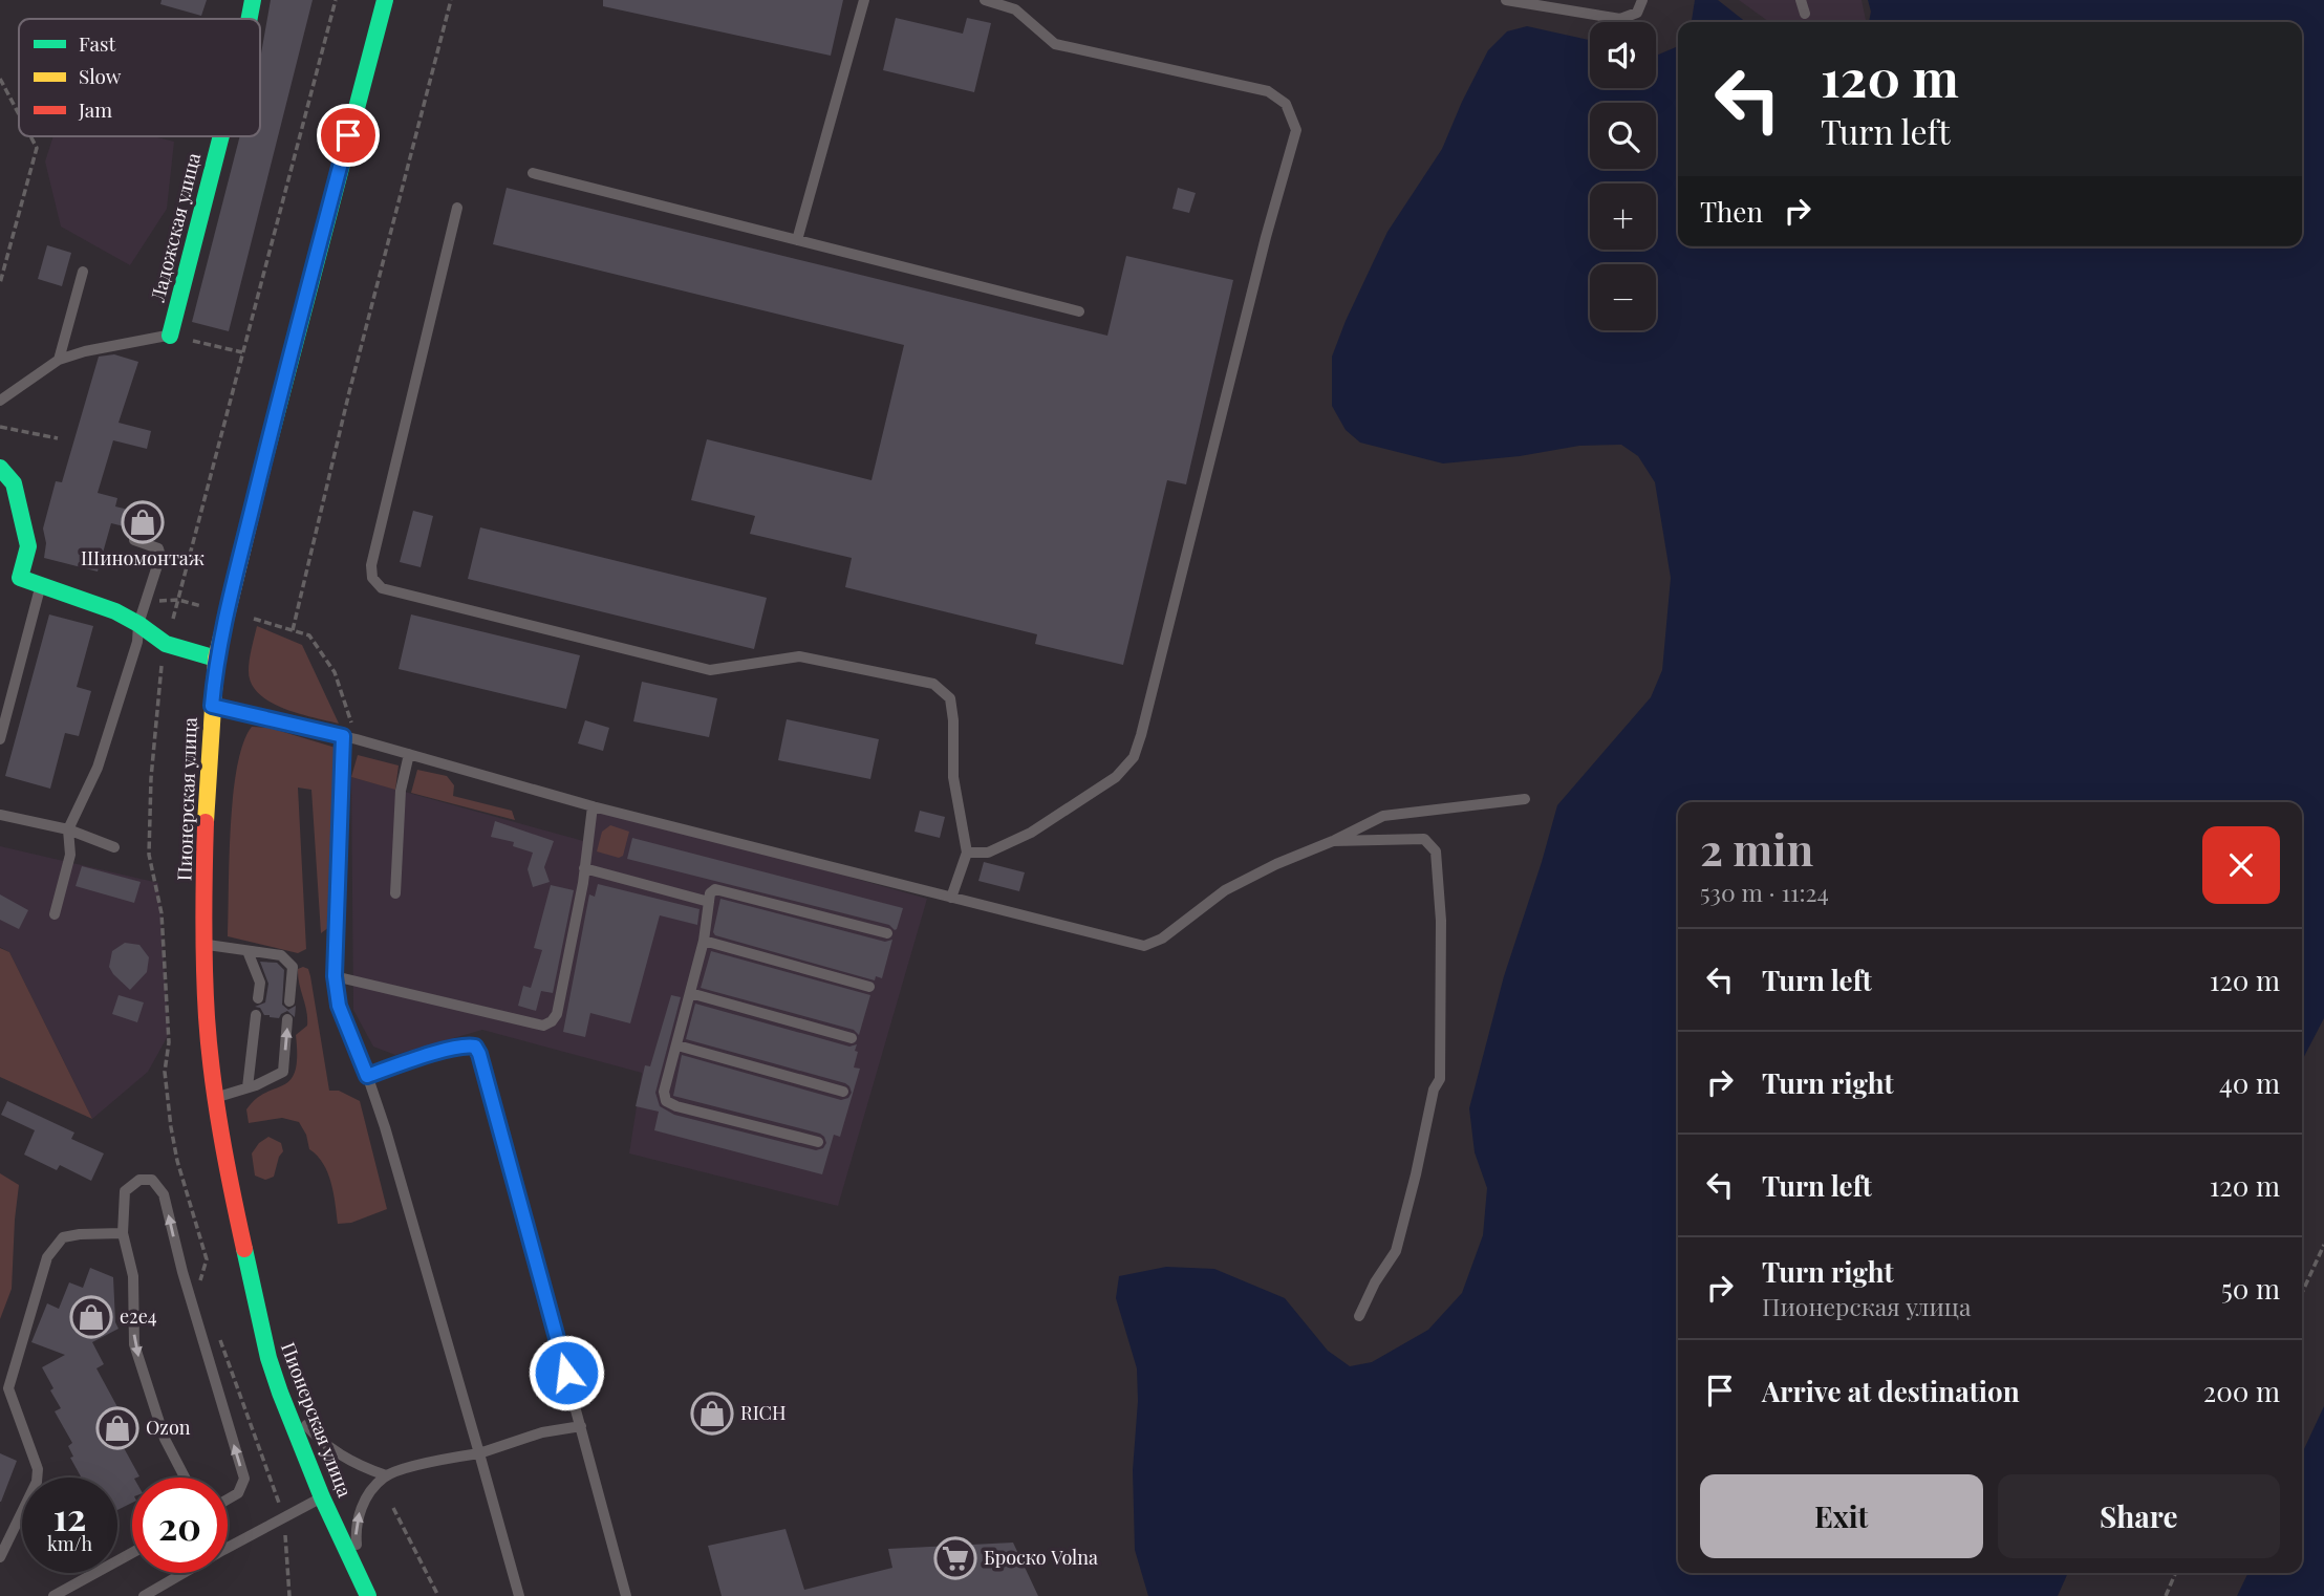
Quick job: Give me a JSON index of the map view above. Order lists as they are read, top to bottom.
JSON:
{
  "streets": {
    "main road": ["Ладожская улица", "Пионерская улица"]
  },
  "places": {
    "shop": [
      "Шиномонтаж",
      "е2е4",
      "RICH",
      "Ozon"
    ],
    "supermarket": ["Броско Volna"]
  },
  "legend": ["Fast", "Slow", "Jam"],
  "page": {
    "map_buttons": ["+", "−"],
    "turn": ["120 m", "Turn left"],
    "then": "Then",
    "heading": ["2 min", "530 m · 11:24"],
    "list": [
      {
        "name": "Turn left",
        "value": "120 m"
      },
      {
        "name": "Turn right",
        "value": "40 m"
      },
      {
        "name": "Turn left",
        "value": "120 m"
      },
      {
        "name": "Turn right",
        "note": "Пионерская улица",
        "value": "50 m"
      },
      {
        "name": "Arrive at destination",
        "value": "200 m"
      }
    ],
    "buttons": ["Exit", "Share"],
    "speed": "12 km/h",
    "limit": "20"
  }
}
